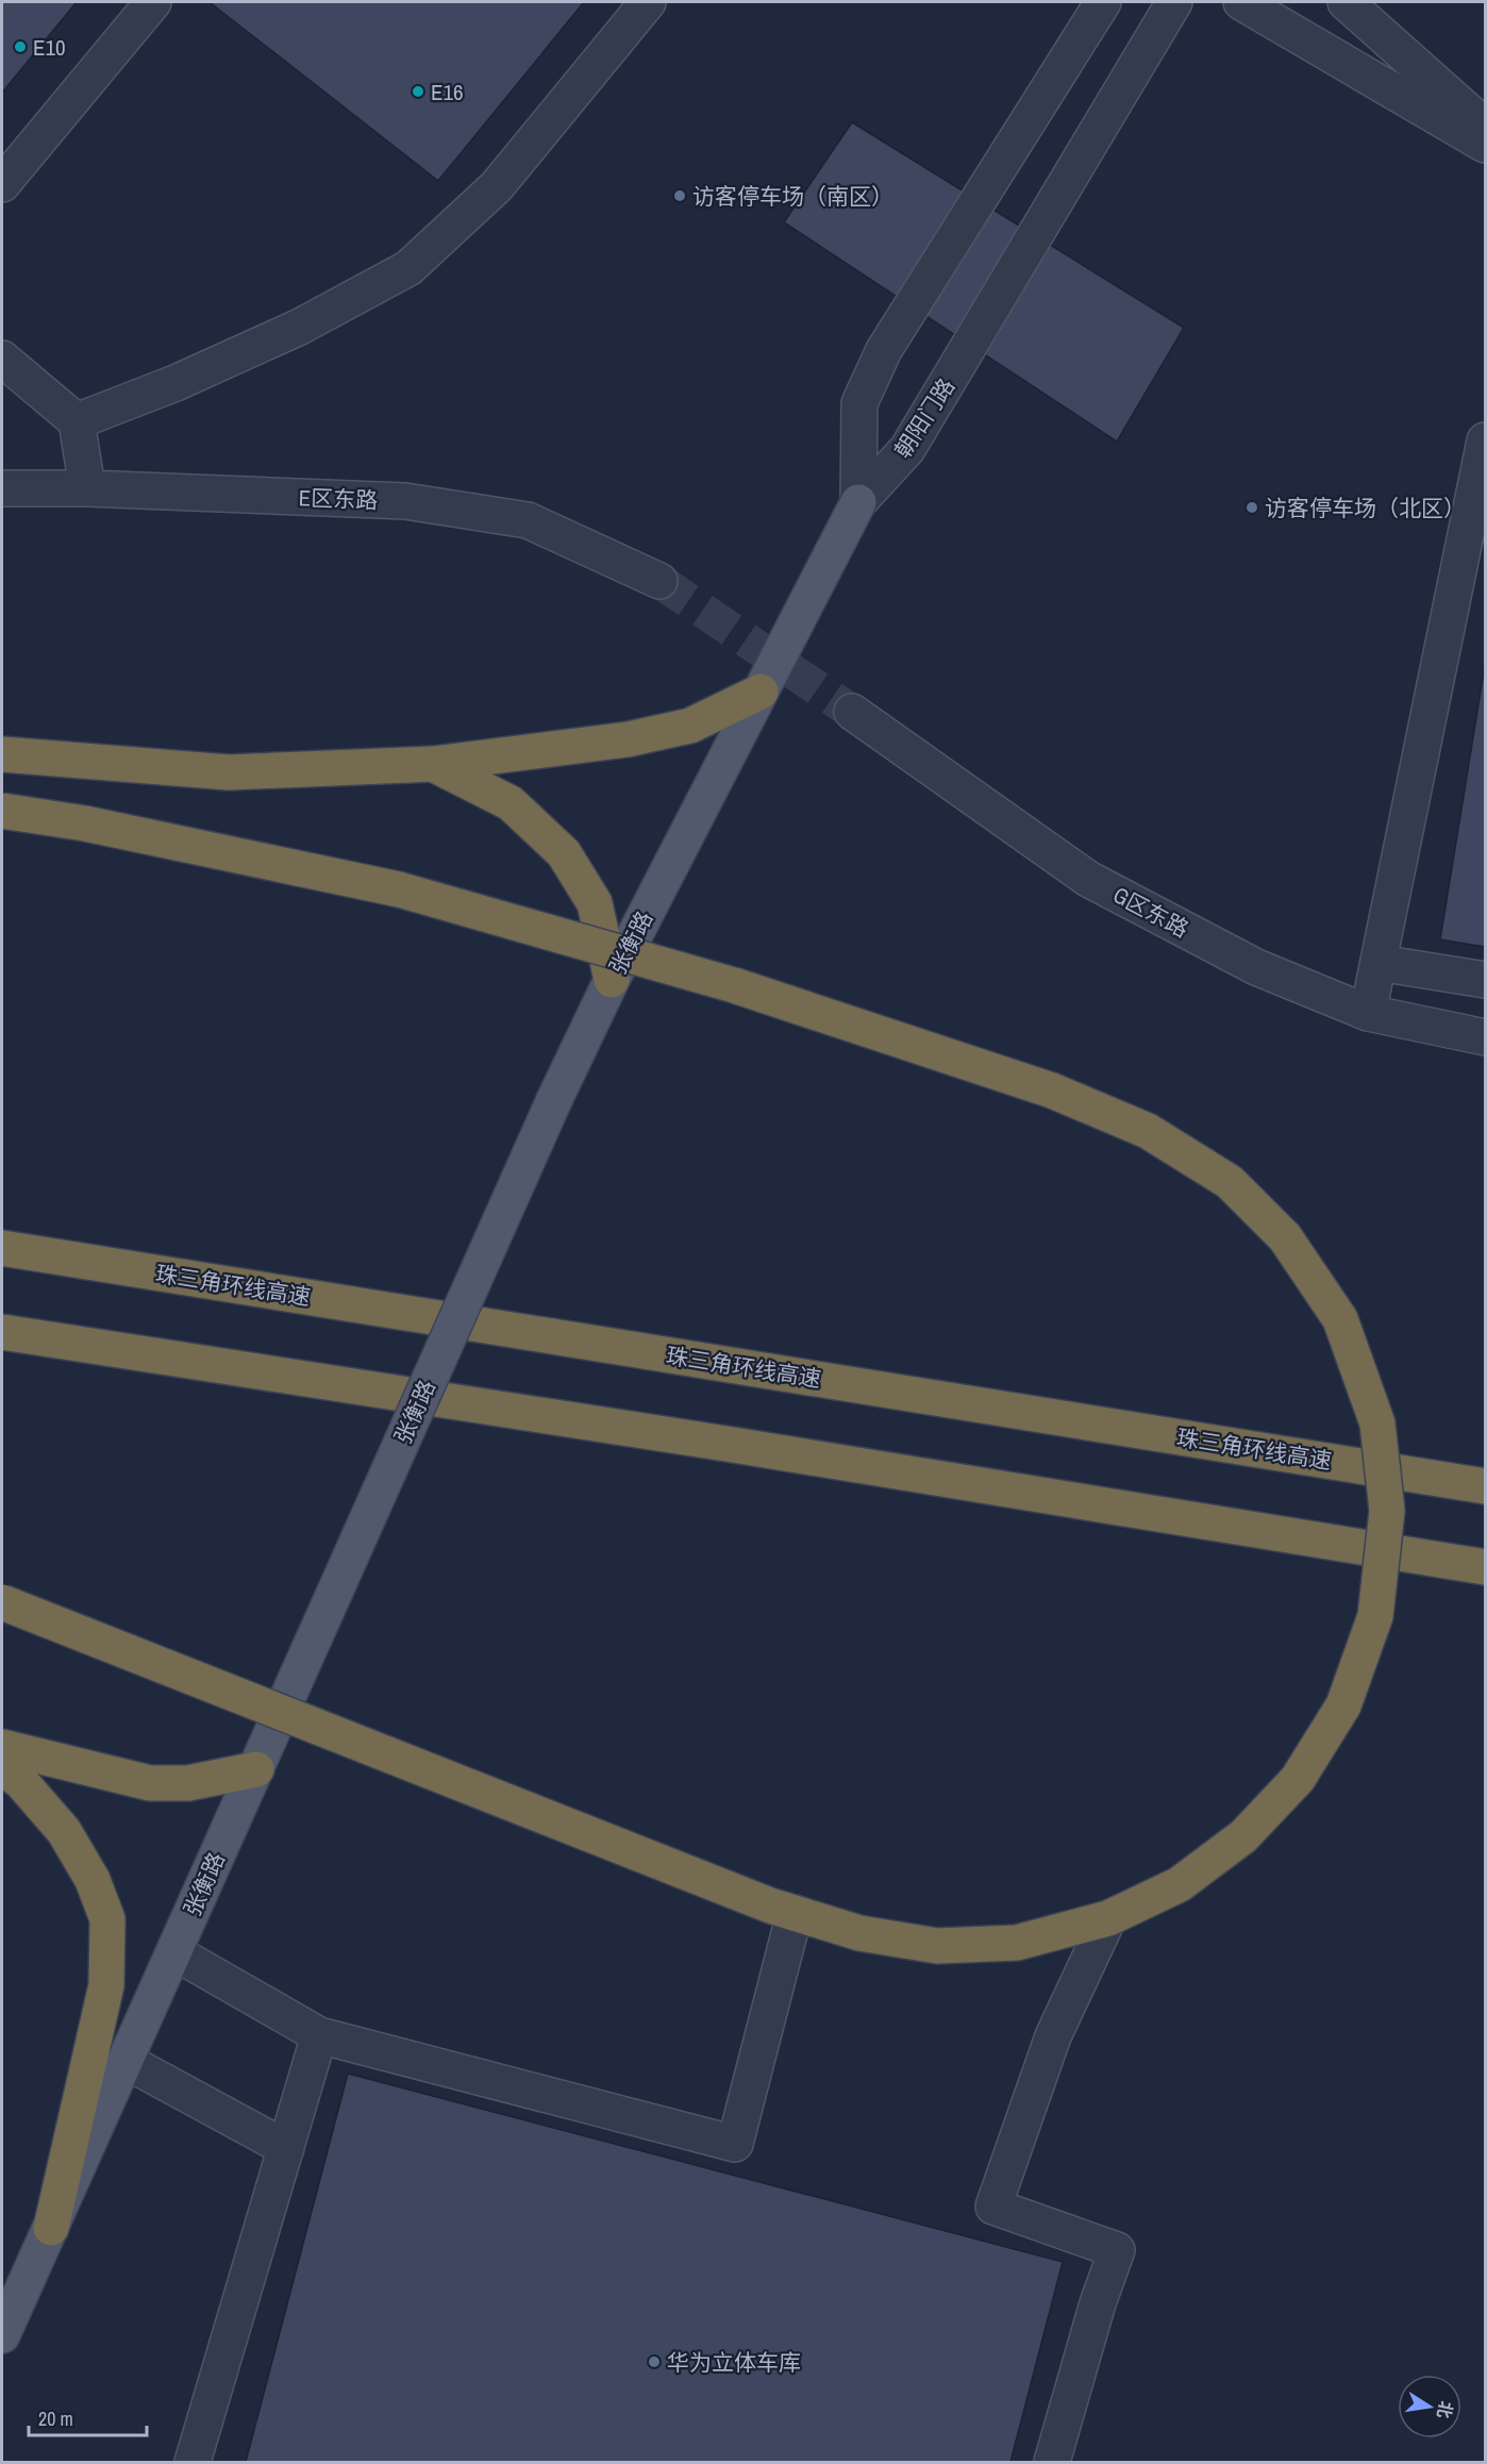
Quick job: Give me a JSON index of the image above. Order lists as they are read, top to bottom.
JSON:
{
  "streets": {
    "highway": ["珠三角环线高速"],
    "main road": ["张衡路"],
    "street": ["朝阳门路", "E区东路", "G区东路"]
  },
  "crossings": [
    ["朝阳门路", "张衡路"]
  ],
  "places": [
    "E10",
    "E16",
    "访客停车场（南区）",
    "访客停车场（北区）",
    "华为立体车库"
  ],
  "scale_bar": "20 m",
  "north": "right"
}
